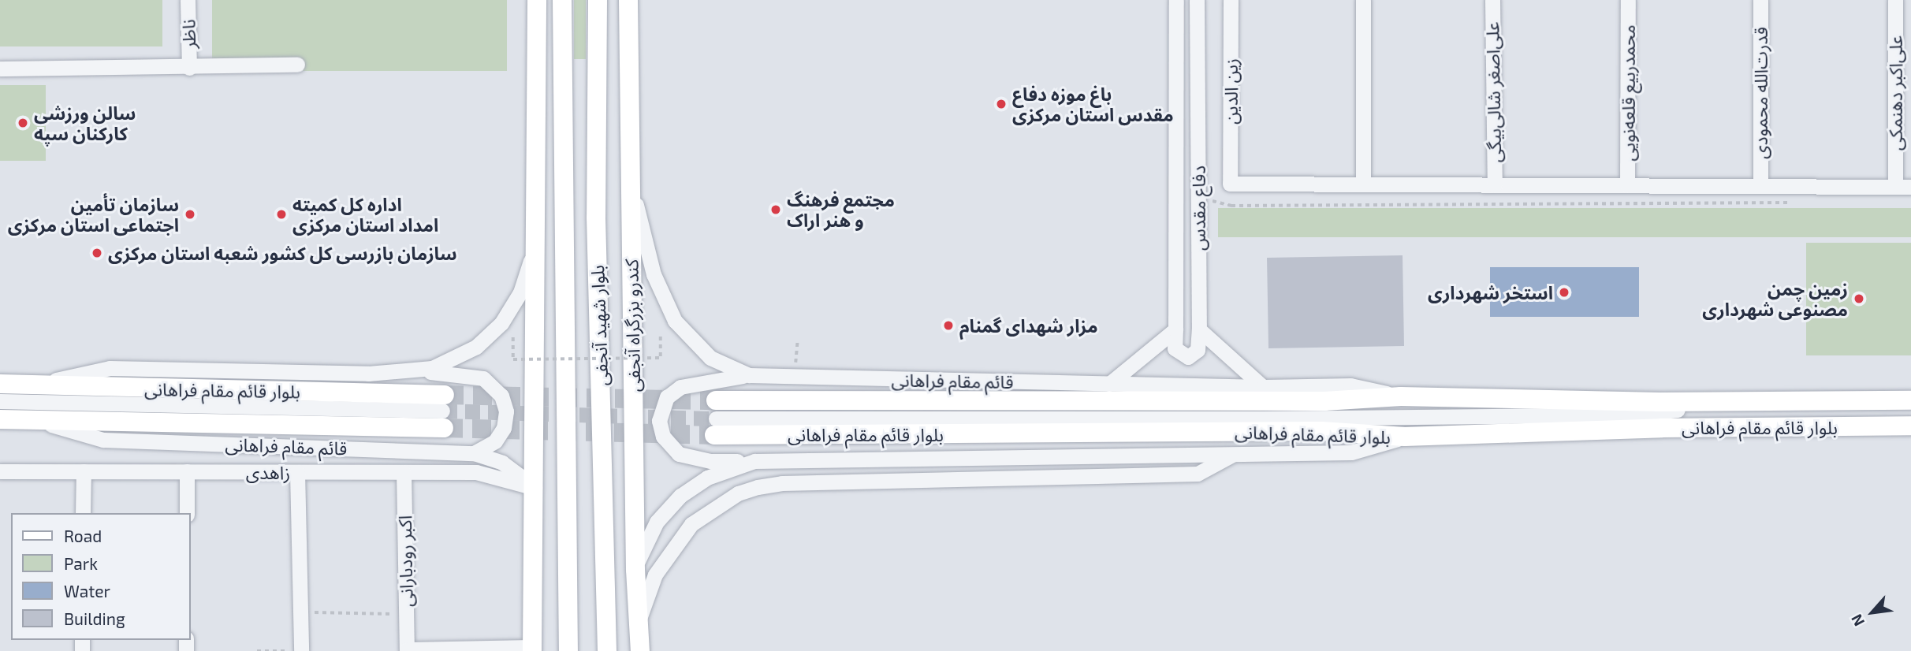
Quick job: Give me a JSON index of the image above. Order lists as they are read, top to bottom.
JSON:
{
  "streets": {
    "main road": ["بلوار شهید آنجفی", "کندرو بزرگراه آنجفی", "بلوار قائم مقام فراهانی"],
    "street": [
      "ناظر",
      "زین الدین",
      "علی‌اصغر شالی‌بیگی",
      "محمدربیع قلعه‌نویی",
      "قدرت‌الله محمودی",
      "علی‌اکبر دهنمکی",
      "دفاع مقدس",
      "قائم مقام فراهانی",
      "زاهدی",
      "اکبر رودبارانی"
    ]
  },
  "crossings": [
    ["کندرو بزرگراه آنجفی", "قائم مقام فراهانی"],
    ["قائم مقام فراهانی", "بلوار قائم مقام فراهانی"],
    ["قائم مقام فراهانی", "زاهدی"],
    ["زاهدی", "اکبر رودبارانی"]
  ],
  "places": [
    "باغ موزه دفاع مقدس استان مرکزی",
    "سالن ورزشی کارکنان سپه",
    "مجتمع فرهنگ و هنر اراک",
    "سازمان تأمین اجتماعی استان مرکزی",
    "اداره کل کمیته امداد استان مرکزی",
    "سازمان بازرسی کل کشور شعبه استان مرکزی",
    "استخر شهرداری",
    "زمین چمن مصنوعی شهرداری",
    "مزار شهدای گمنام"
  ],
  "legend": [
    "Road",
    "Park",
    "Water",
    "Building"
  ],
  "north": "bottom left"
}
